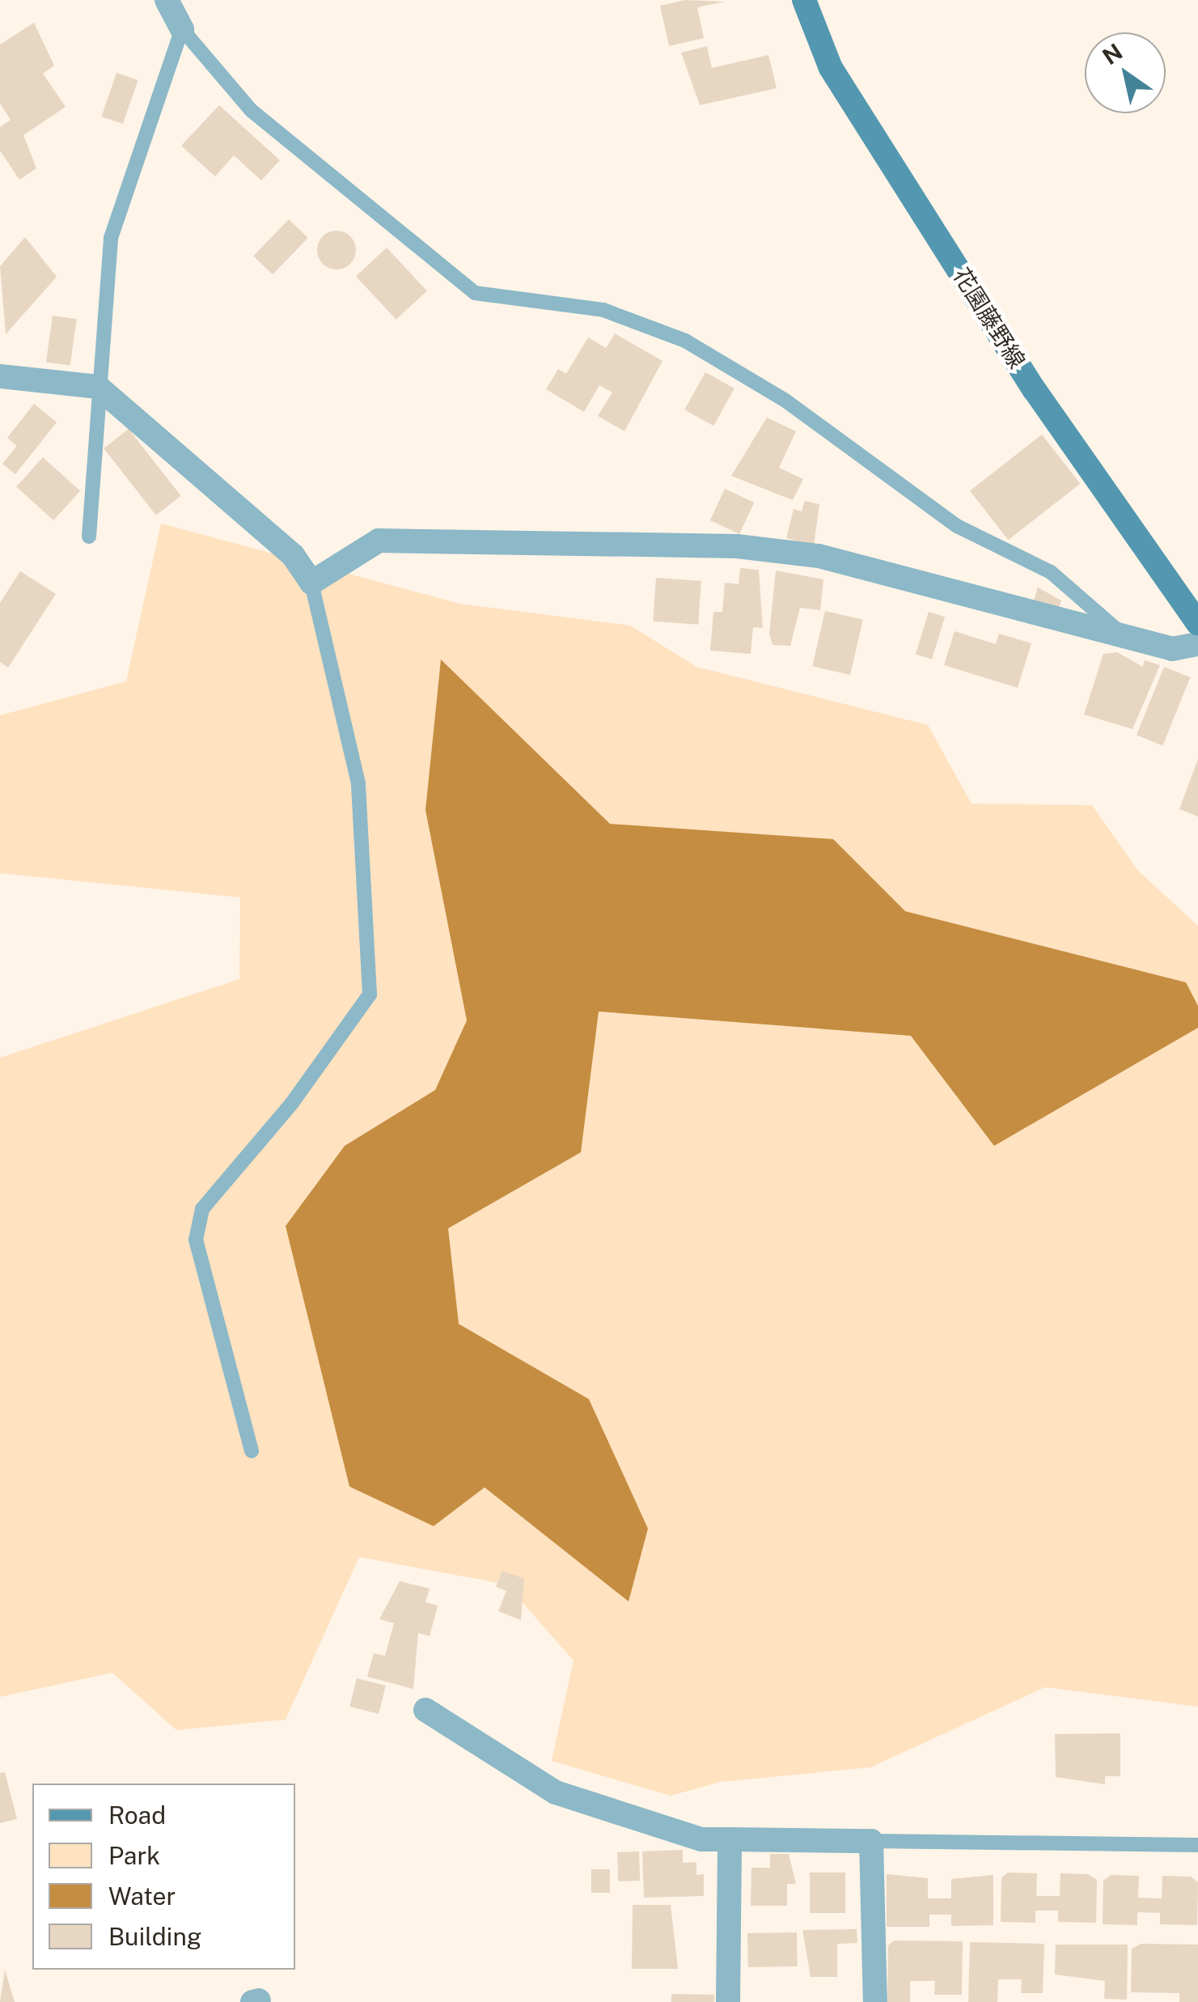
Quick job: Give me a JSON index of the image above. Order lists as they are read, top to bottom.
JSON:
{
  "streets": {
    "main road": ["花園藤野線"]
  },
  "legend": [
    "Road",
    "Park",
    "Water",
    "Building"
  ],
  "north": "top left"
}
